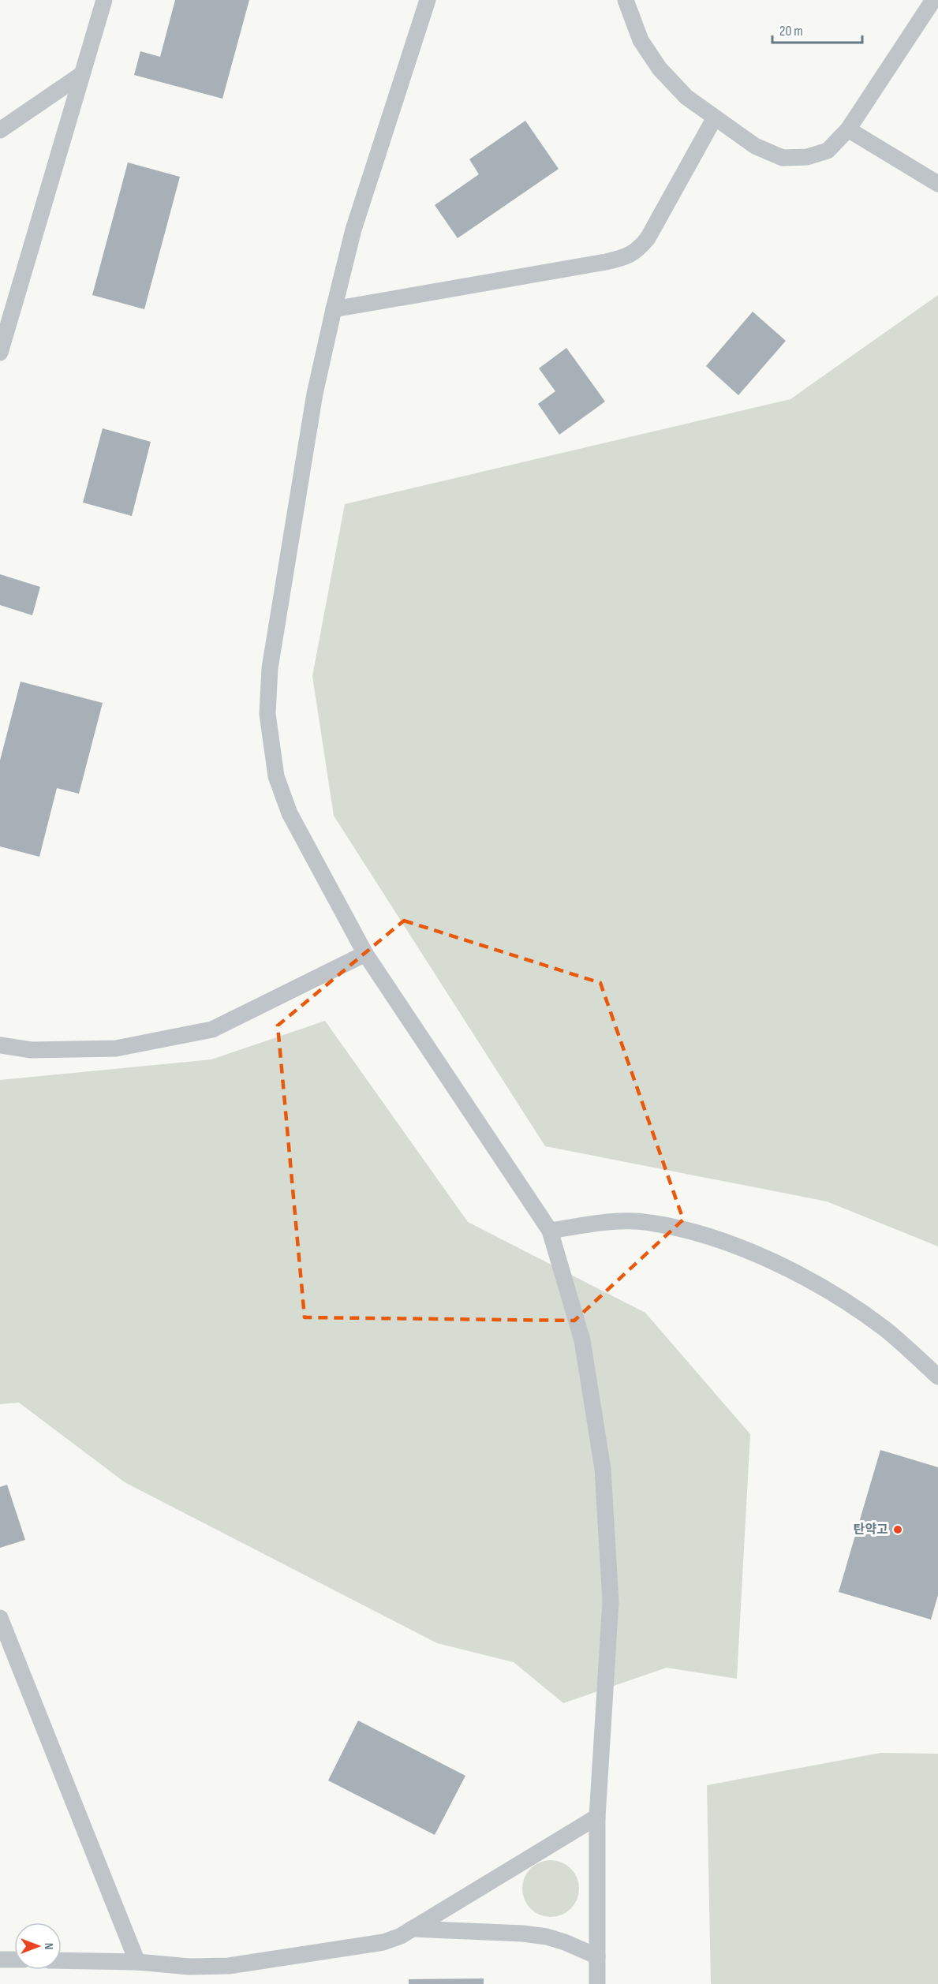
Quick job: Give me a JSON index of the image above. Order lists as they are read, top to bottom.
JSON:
{
  "places": ["탄약고"],
  "scale_bar": "20 m",
  "north": "right"
}
